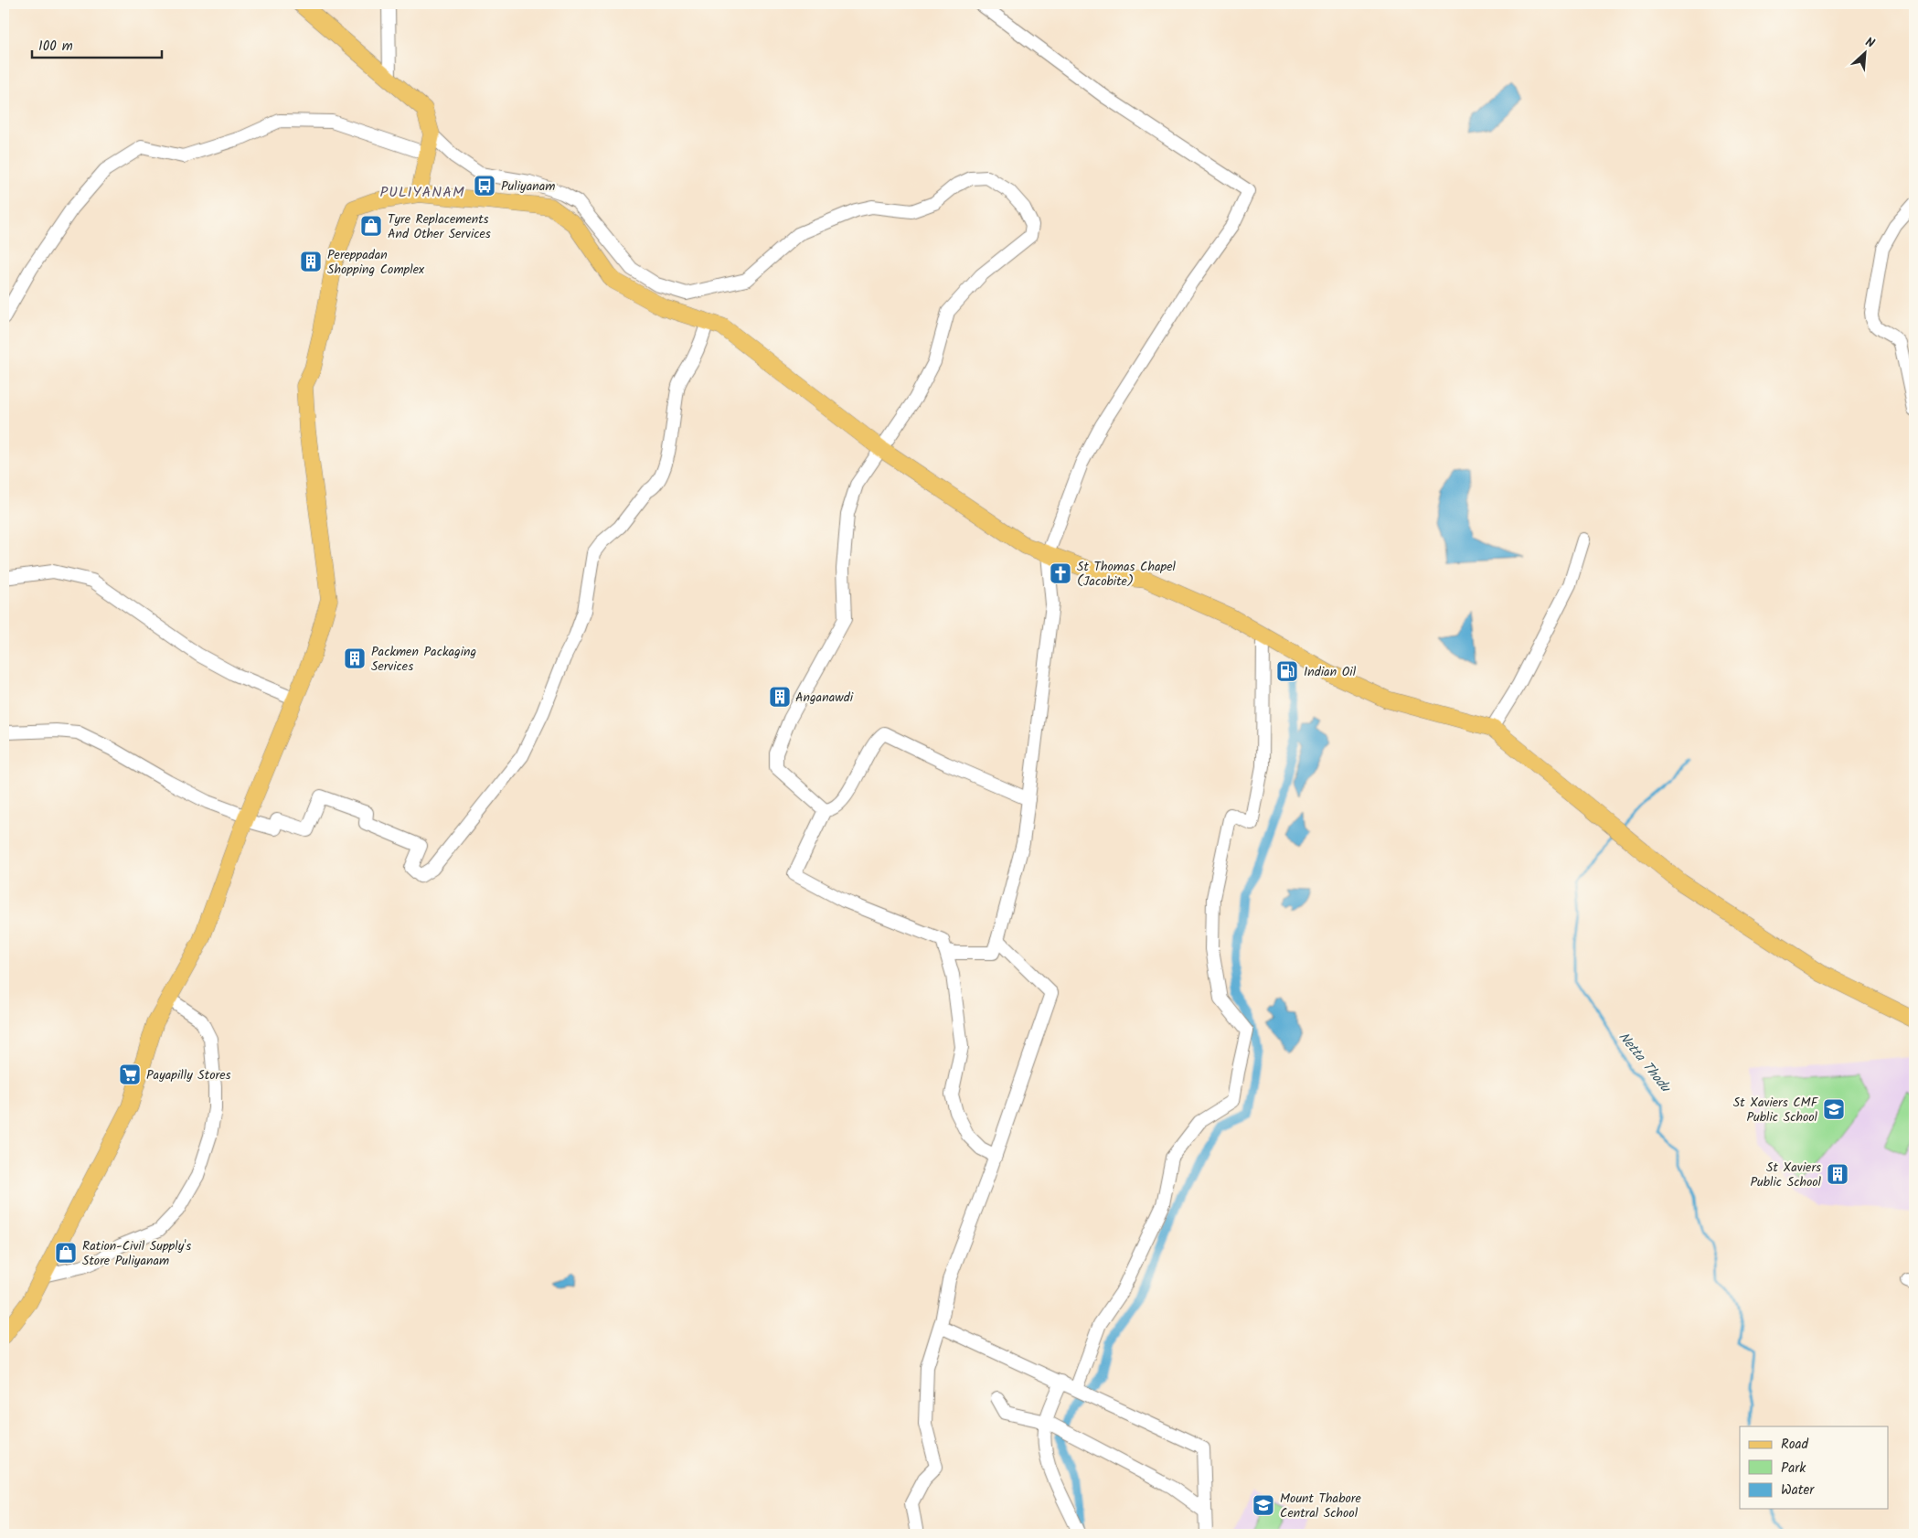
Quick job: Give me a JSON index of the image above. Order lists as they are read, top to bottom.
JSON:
{
  "districts": ["PULIYANAM"],
  "water": ["Netta Thodu"],
  "places": {
    "bus stop": ["Puliyanam"],
    "shop": ["Tyre Replacements And Other Services", "Ration-Civil Supply's Store Puliyanam"],
    "building": [
      "Pereppadan Shopping Complex",
      "Packmen Packaging Services",
      "Anganawdi",
      "St Xaviers Public School"
    ],
    "church": ["St Thomas Chapel (Jacobite)"],
    "fuel station": ["Indian Oil"],
    "supermarket": ["Payapilly Stores"],
    "school or university": ["St Xaviers CMF Public School", "Mount Thabore Central School"]
  },
  "legend": ["Road", "Park", "Water"],
  "scale_bar": "100 m",
  "north": "top right"
}
